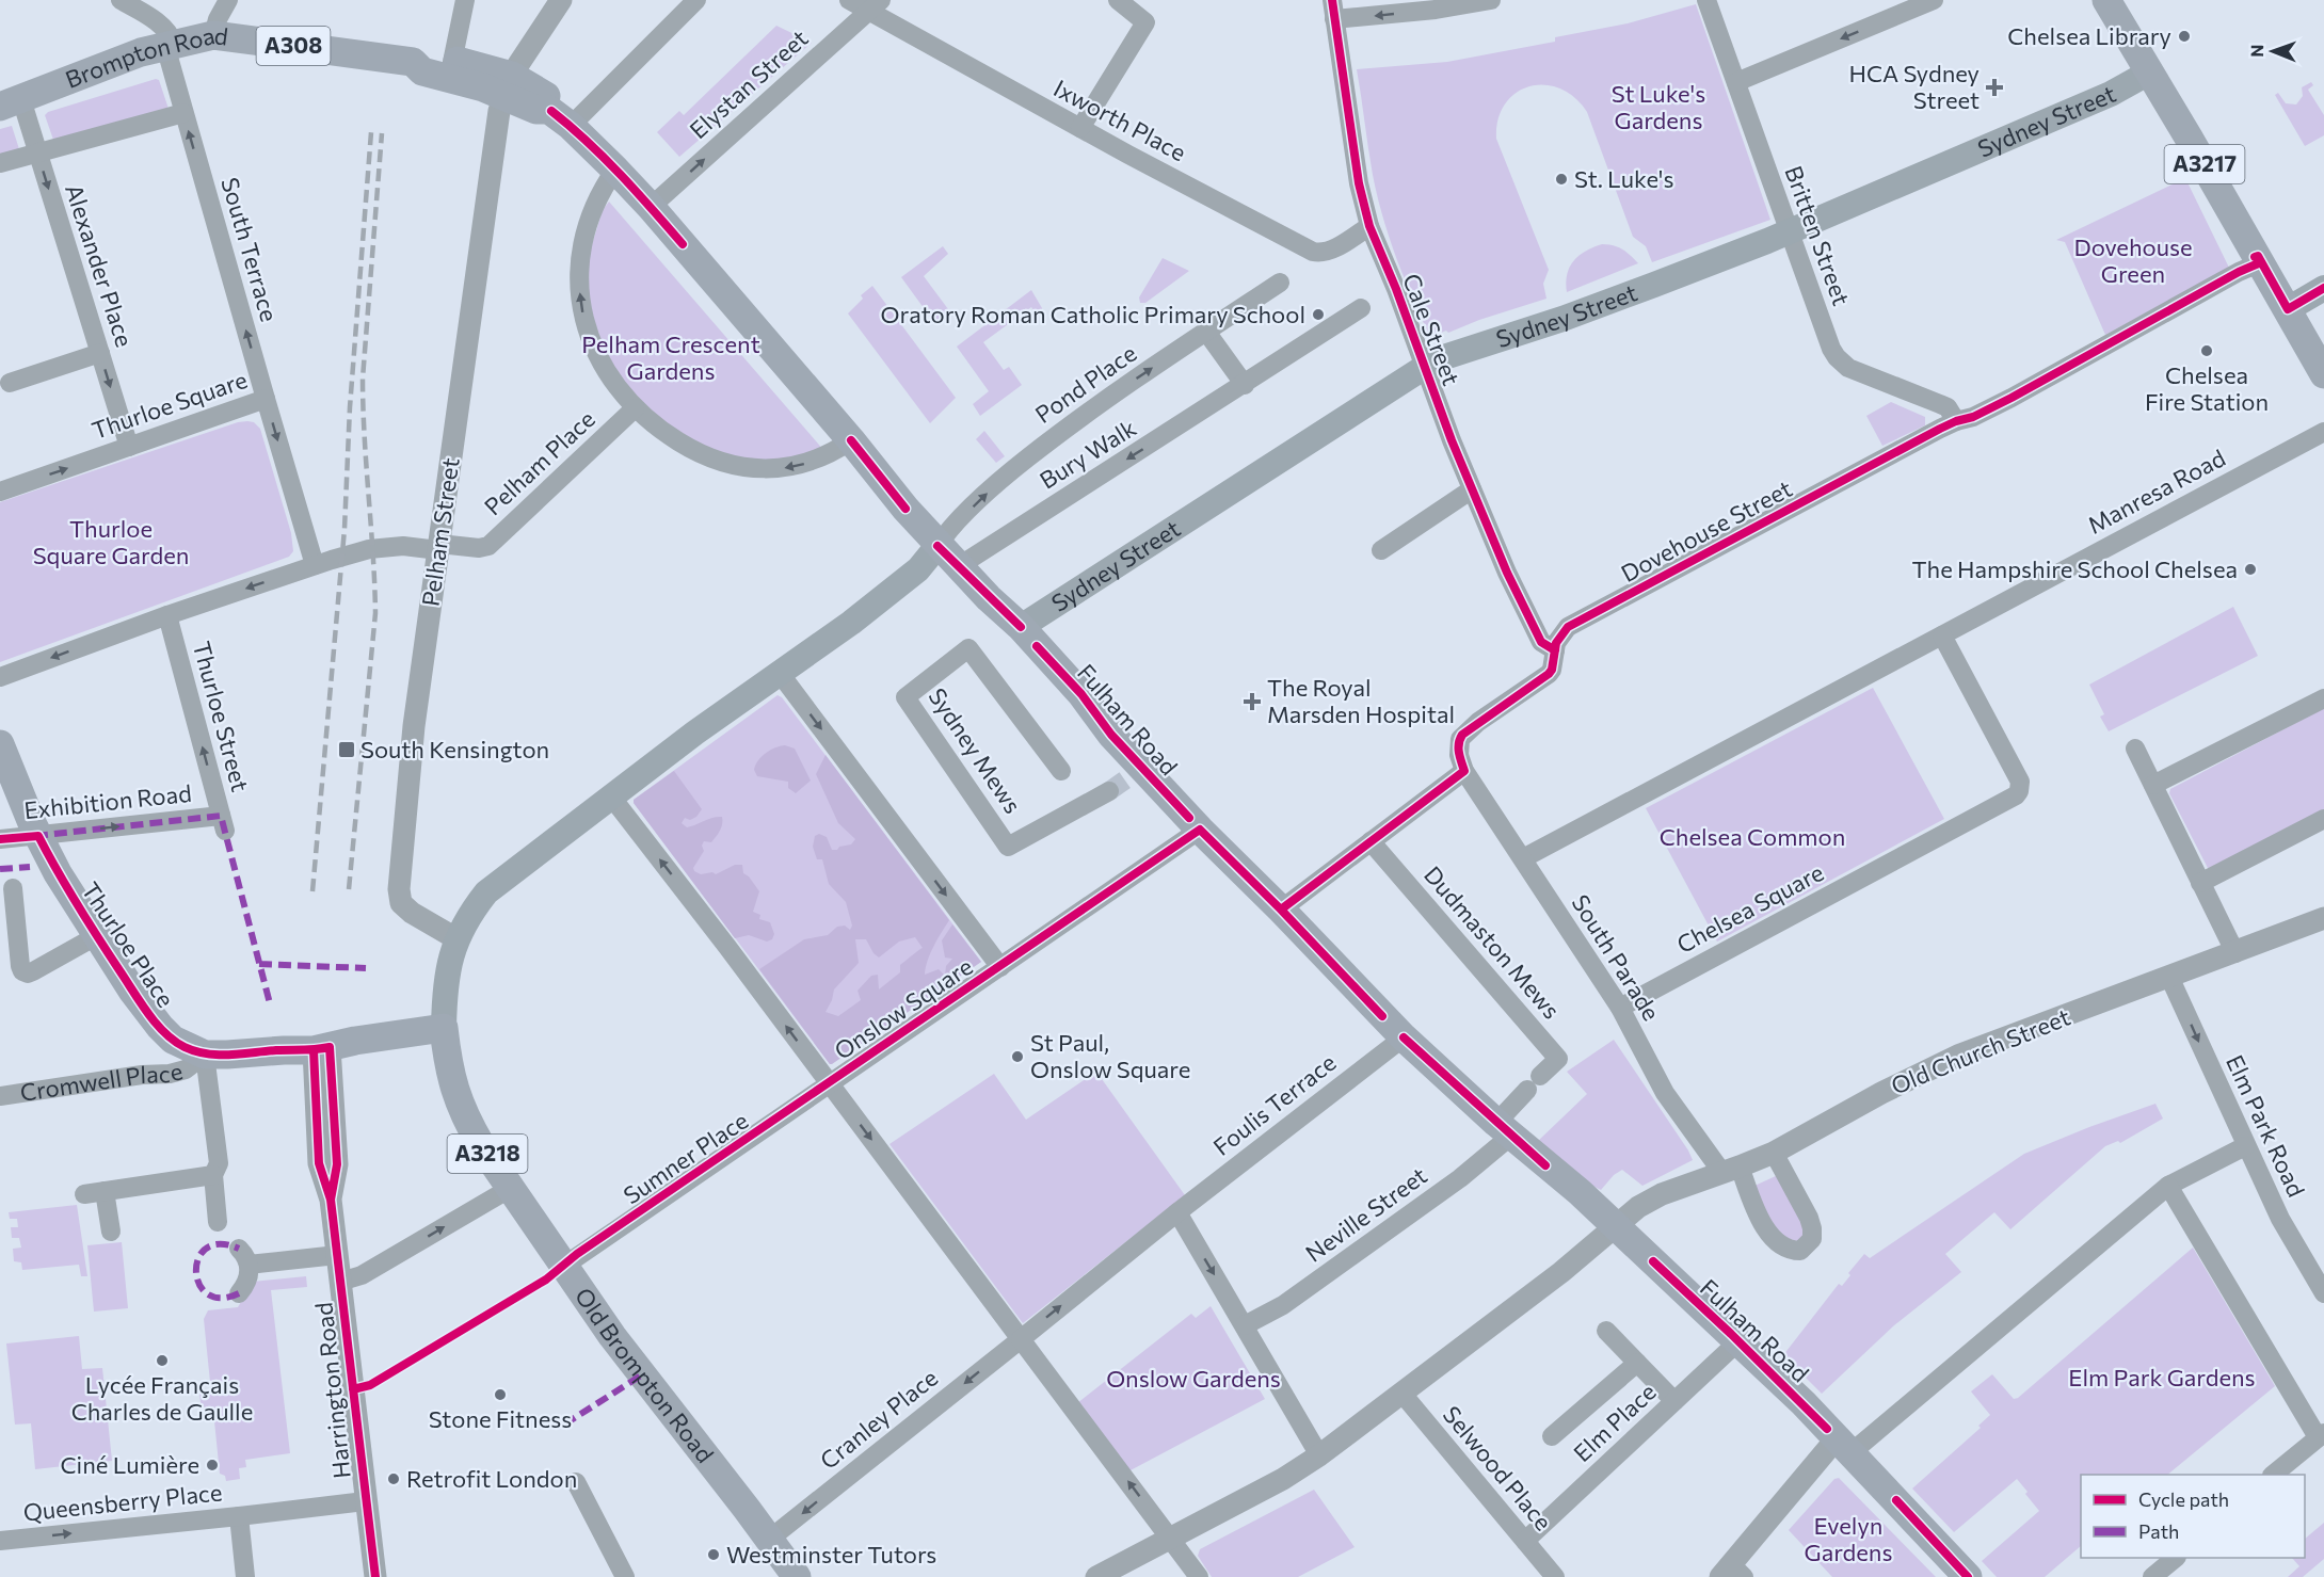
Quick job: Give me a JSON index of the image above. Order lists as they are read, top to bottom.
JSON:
{
  "streets": {
    "main road": [
      "A308",
      "Brompton Road",
      "Sydney Street",
      "A3217",
      "Fulham Road",
      "Thurloe Place",
      "Cromwell Place",
      "A3218",
      "Old Brompton Road"
    ],
    "street": [
      "Elystan Street",
      "Ixworth Place",
      "Britten Street",
      "South Terrace",
      "Alexander Place",
      "Cale Street",
      "Pond Place",
      "Thurloe Square",
      "Bury Walk",
      "Pelham Place",
      "Manresa Road",
      "Dovehouse Street",
      "Pelham Street",
      "Thurloe Street",
      "Sydney Mews",
      "Exhibition Road",
      "Chelsea Square",
      "Dudmaston Mews",
      "South Parade",
      "Onslow Square",
      "Old Church Street",
      "Foulis Terrace",
      "Elm Park Road",
      "Sumner Place",
      "Neville Street",
      "Harrington Road",
      "Cranley Place",
      "Elm Place",
      "Selwood Place",
      "Queensberry Place"
    ]
  },
  "crossings": [
    ["A308", "Brompton Road"],
    ["A308", "Pelham Street"],
    ["A308", "Fulham Road"],
    ["Brompton Road", "South Terrace"],
    ["Brompton Road", "Alexander Place"],
    ["Brompton Road", "Pelham Street"],
    ["Elystan Street", "Ixworth Place"],
    ["Elystan Street", "Fulham Road"],
    ["Ixworth Place", "Cale Street"],
    ["Sydney Street", "A3217"],
    ["Sydney Street", "Britten Street"],
    ["Sydney Street", "Cale Street"],
    ["Sydney Street", "Fulham Road"],
    ["A3217", "Dovehouse Street"],
    ["Britten Street", "Dovehouse Street"],
    ["South Terrace", "Thurloe Square"],
    ["Alexander Place", "Thurloe Square"],
    ["Cale Street", "Dovehouse Street"],
    ["Pond Place", "Fulham Road"],
    ["Bury Walk", "Fulham Road"],
    ["Pelham Place", "Pelham Street"],
    ["Manresa Road", "Chelsea Square"],
    ["Dovehouse Street", "South Parade"],
    ["Pelham Street", "Old Brompton Road"],
    ["Thurloe Street", "Exhibition Road"],
    ["Fulham Road", "Dudmaston Mews"],
    ["Fulham Road", "Old Church Street"],
    ["Fulham Road", "Foulis Terrace"],
    ["Fulham Road", "Neville Street"],
    ["Fulham Road", "Elm Place"],
    ["Exhibition Road", "Thurloe Place"],
    ["Chelsea Square", "South Parade"],
    ["Dudmaston Mews", "Neville Street"],
    ["Thurloe Place", "Cromwell Place"],
    ["South Parade", "Old Church Street"],
    ["Onslow Square", "Sumner Place"],
    ["Onslow Square", "Old Brompton Road"],
    ["Onslow Square", "Cranley Place"],
    ["Old Church Street", "Elm Park Road"],
    ["Old Church Street", "Selwood Place"],
    ["Cromwell Place", "Harrington Road"],
    ["Sumner Place", "Old Brompton Road"],
    ["Old Brompton Road", "Cranley Place"],
    ["Harrington Road", "Queensberry Place"],
    ["Elm Place", "Selwood Place"]
  ],
  "one_way": [
    "South Terrace",
    "Alexander Place",
    "Pond Place",
    "Bury Walk",
    "Thurloe Street",
    "Exhibition Road",
    "Elm Park Road",
    "Cranley Place",
    "Queensberry Place"
  ],
  "parks": [
    "St Luke's Gardens",
    "Dovehouse Green",
    "Pelham Crescent Gardens",
    "Thurloe Square Garden",
    "Chelsea Common",
    "Elm Park Gardens",
    "Onslow Gardens",
    "Evelyn Gardens"
  ],
  "places": {
    "other": [
      "Chelsea Library",
      "St. Luke's",
      "Oratory Roman Catholic Primary School",
      "Chelsea Fire Station",
      "The Hampshire School Chelsea",
      "St Paul, Onslow Square",
      "Lycée Français Charles de Gaulle",
      "Stone Fitness",
      "Ciné Lumière",
      "Retrofit London",
      "Westminster Tutors"
    ],
    "health": ["HCA Sydney Street", "The Royal Marsden Hospital"],
    "transit": ["South Kensington"]
  },
  "legend": ["Cycle path", "Path"],
  "north": "left"
}
